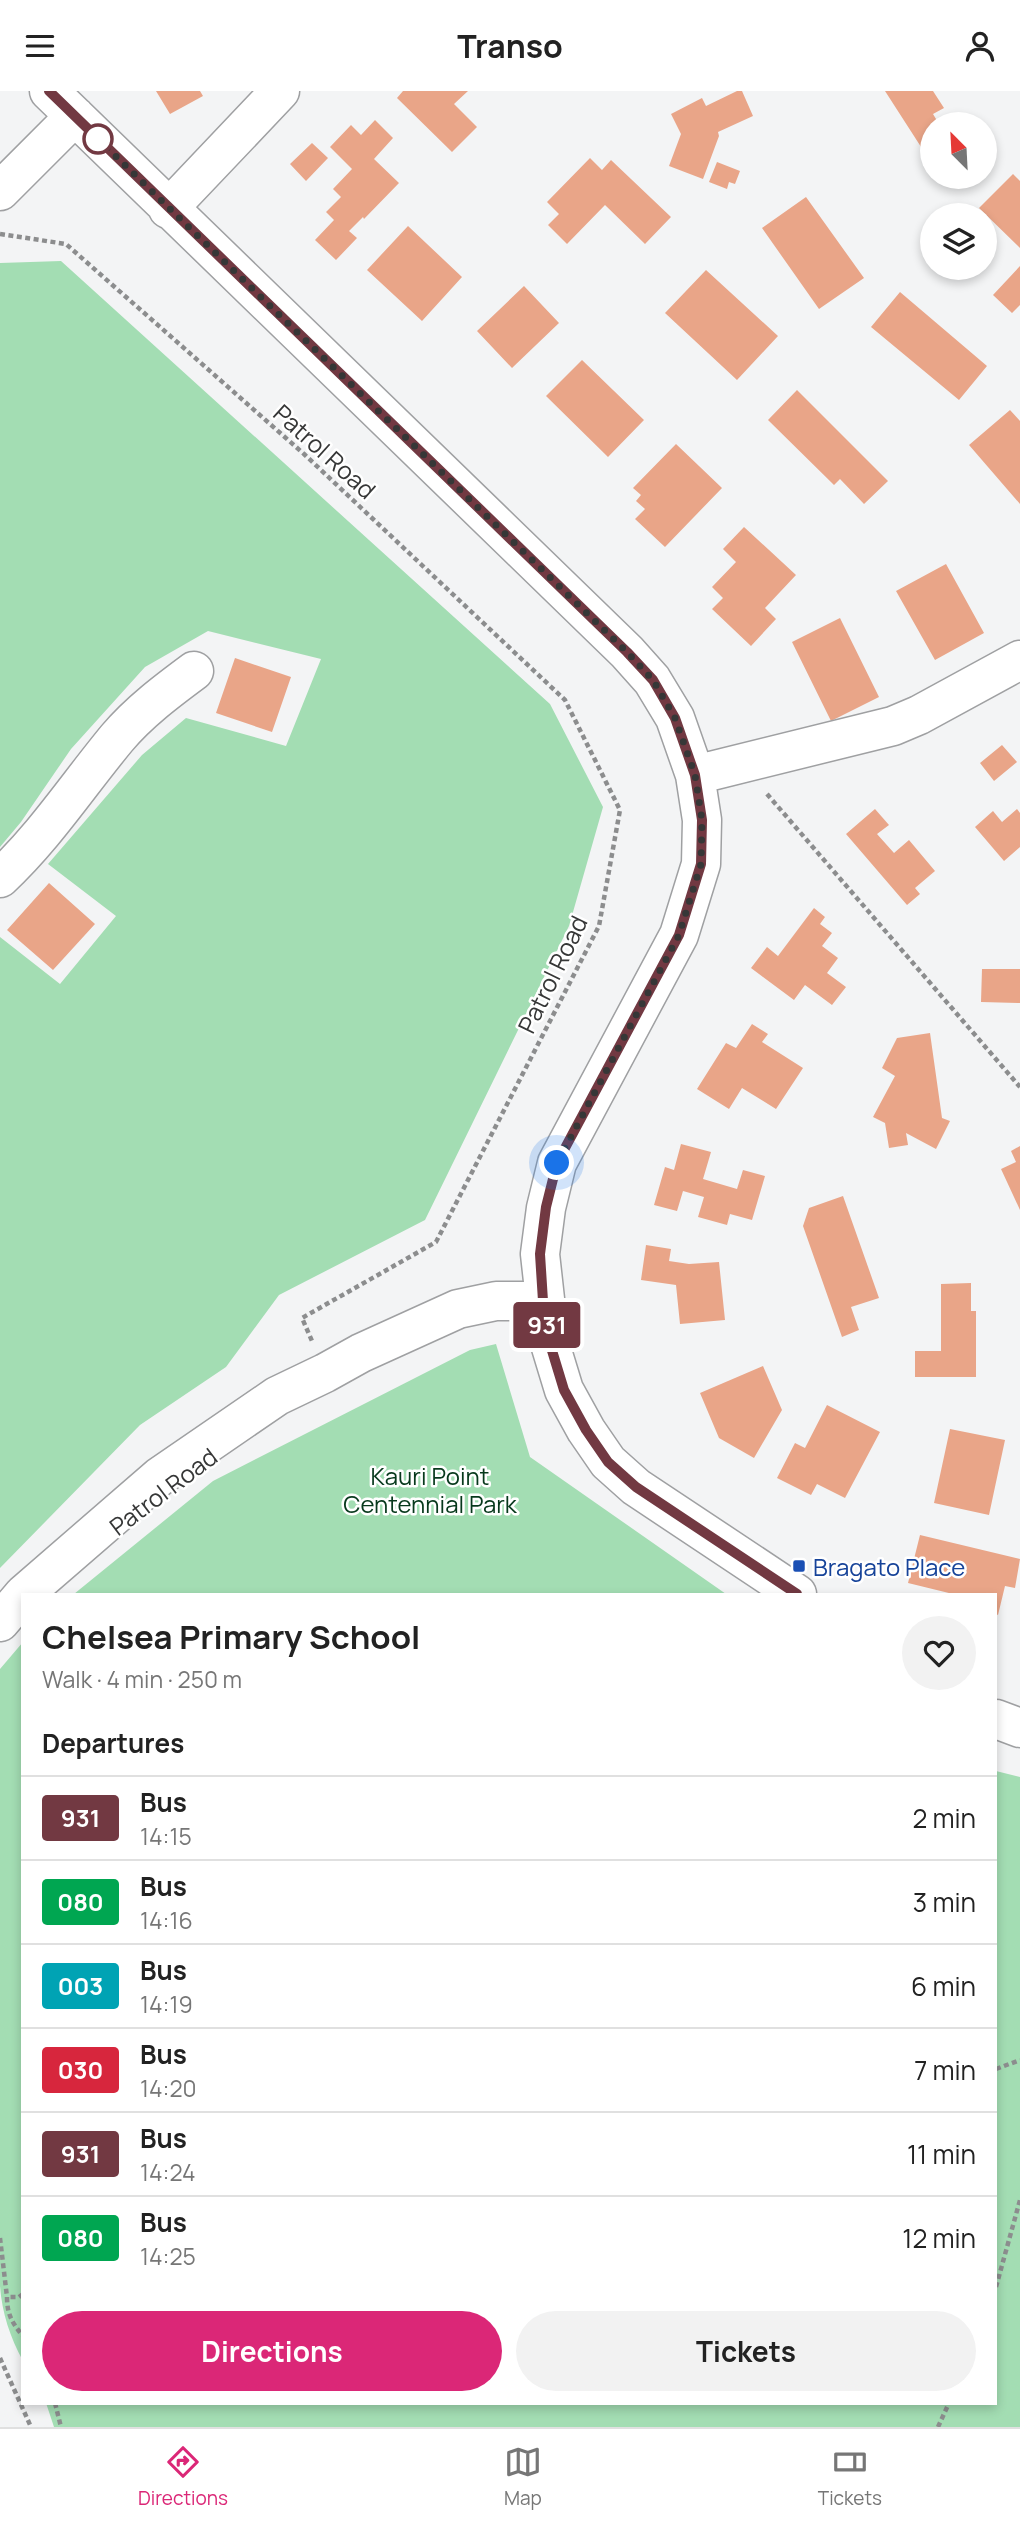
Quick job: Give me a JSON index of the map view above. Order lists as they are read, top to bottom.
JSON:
{
  "streets": {
    "path": ["Patrol Road"]
  },
  "parks": ["Kauri Point Centennial Park"],
  "places": {
    "transit": ["Bragato Place"]
  },
  "lines": ["bus line 931"],
  "north": "top left",
  "page": {
    "header": "Transo",
    "on_map": "931",
    "heading": [
      ["Chelsea Primary School", "Walk · 4 min · 250 m"],
      "Departures"
    ],
    "list": [
      {
        "mark": "931",
        "name": "Bus",
        "note": "14:15",
        "value": "2 min"
      },
      {
        "mark": "080",
        "name": "Bus",
        "note": "14:16",
        "value": "3 min"
      },
      {
        "mark": "003",
        "name": "Bus",
        "note": "14:19",
        "value": "6 min"
      },
      {
        "mark": "030",
        "name": "Bus",
        "note": "14:20",
        "value": "7 min"
      },
      {
        "mark": "931",
        "name": "Bus",
        "note": "14:24",
        "value": "11 min"
      },
      {
        "mark": "080",
        "name": "Bus",
        "note": "14:25",
        "value": "12 min"
      }
    ],
    "buttons": ["Directions", "Tickets"],
    "tabs": ["Directions", "Map", "Tickets"]
  }
}
